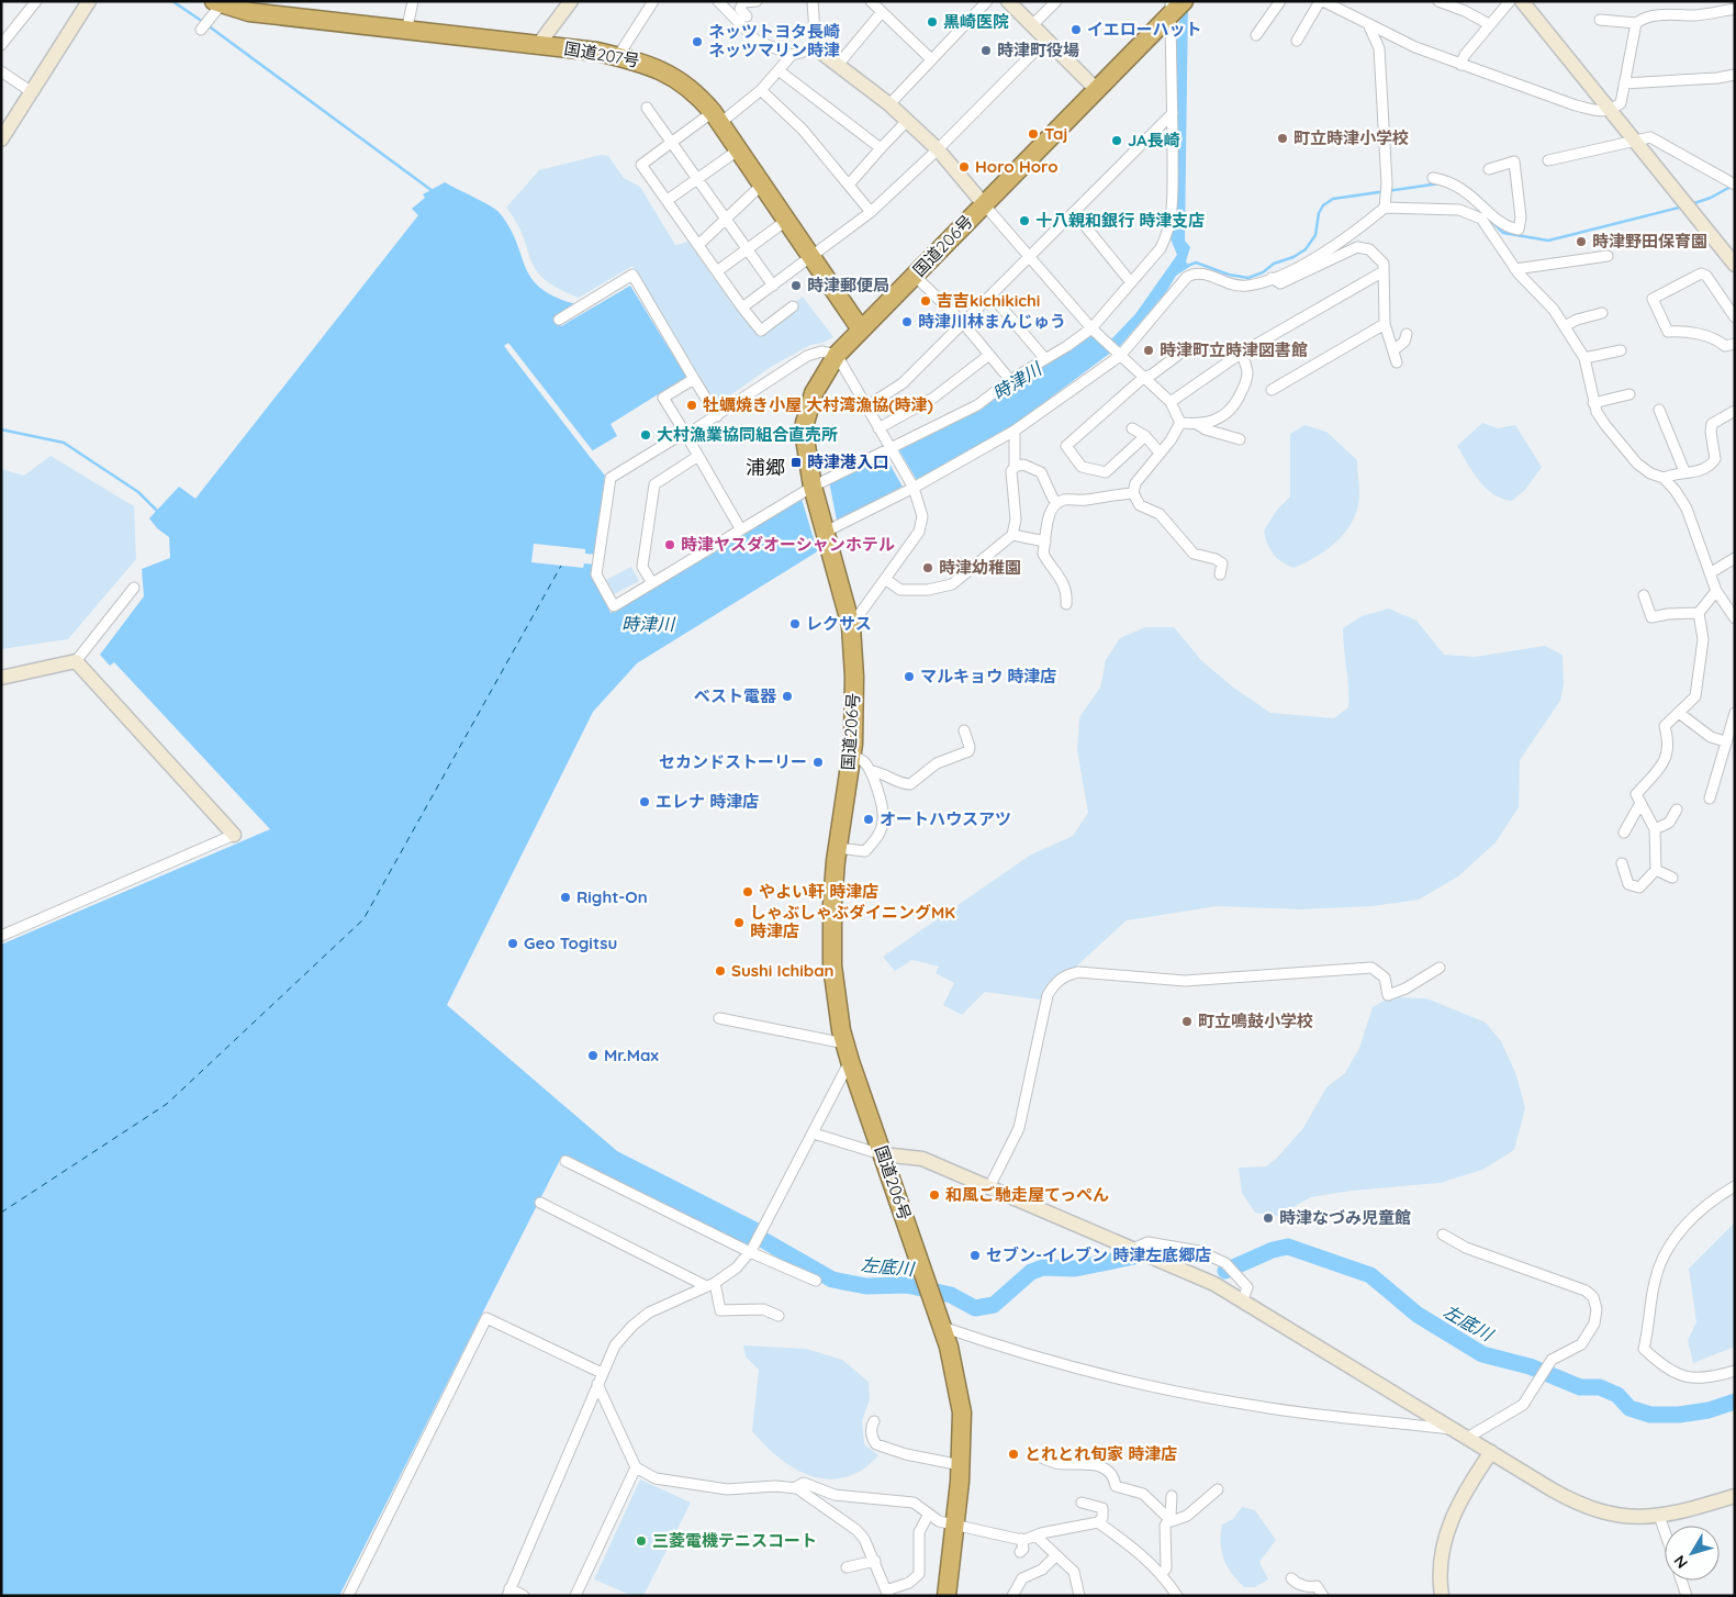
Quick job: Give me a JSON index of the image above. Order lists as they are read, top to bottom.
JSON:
{
  "streets": {
    "highway": ["国道207号", "国道206号"]
  },
  "crossings": [
    ["国道207号", "国道206号"]
  ],
  "districts": ["浦郷"],
  "water": ["時津川", "左底川"],
  "places": {
    "other": [
      "黒崎医院",
      "イエローハット",
      "ネッツトヨタ長崎 ネッツマリン時津",
      "時津町役場",
      "Taj",
      "町立時津小学校",
      "JA長崎",
      "Horo Horo",
      "十八親和銀行 時津支店",
      "時津野田保育園",
      "時津郵便局",
      "吉吉kichikichi",
      "時津川林まんじゅう",
      "時津町立時津図書館",
      "牡蠣焼き小屋 大村湾漁協(時津)",
      "大村漁業協同組合直売所",
      "時津ヤスダオーシャンホテル",
      "時津幼稚園",
      "レクサス",
      "マルキョウ 時津店",
      "ベスト電器",
      "セカンドストーリー",
      "エレナ 時津店",
      "オートハウスアツ",
      "やよい軒 時津店",
      "Right-On",
      "しゃぶしゃぶダイニングMK 時津店",
      "Geo Togitsu",
      "Sushi Ichiban",
      "町立鳴鼓小学校",
      "Mr.Max",
      "和風ご馳走屋てっぺん",
      "時津なづみ児童館",
      "セブン-イレブン 時津左底郷店",
      "とれとれ旬家 時津店",
      "三菱電機テニスコート"
    ],
    "transit": ["時津港入口"]
  },
  "north": "bottom left"
}
